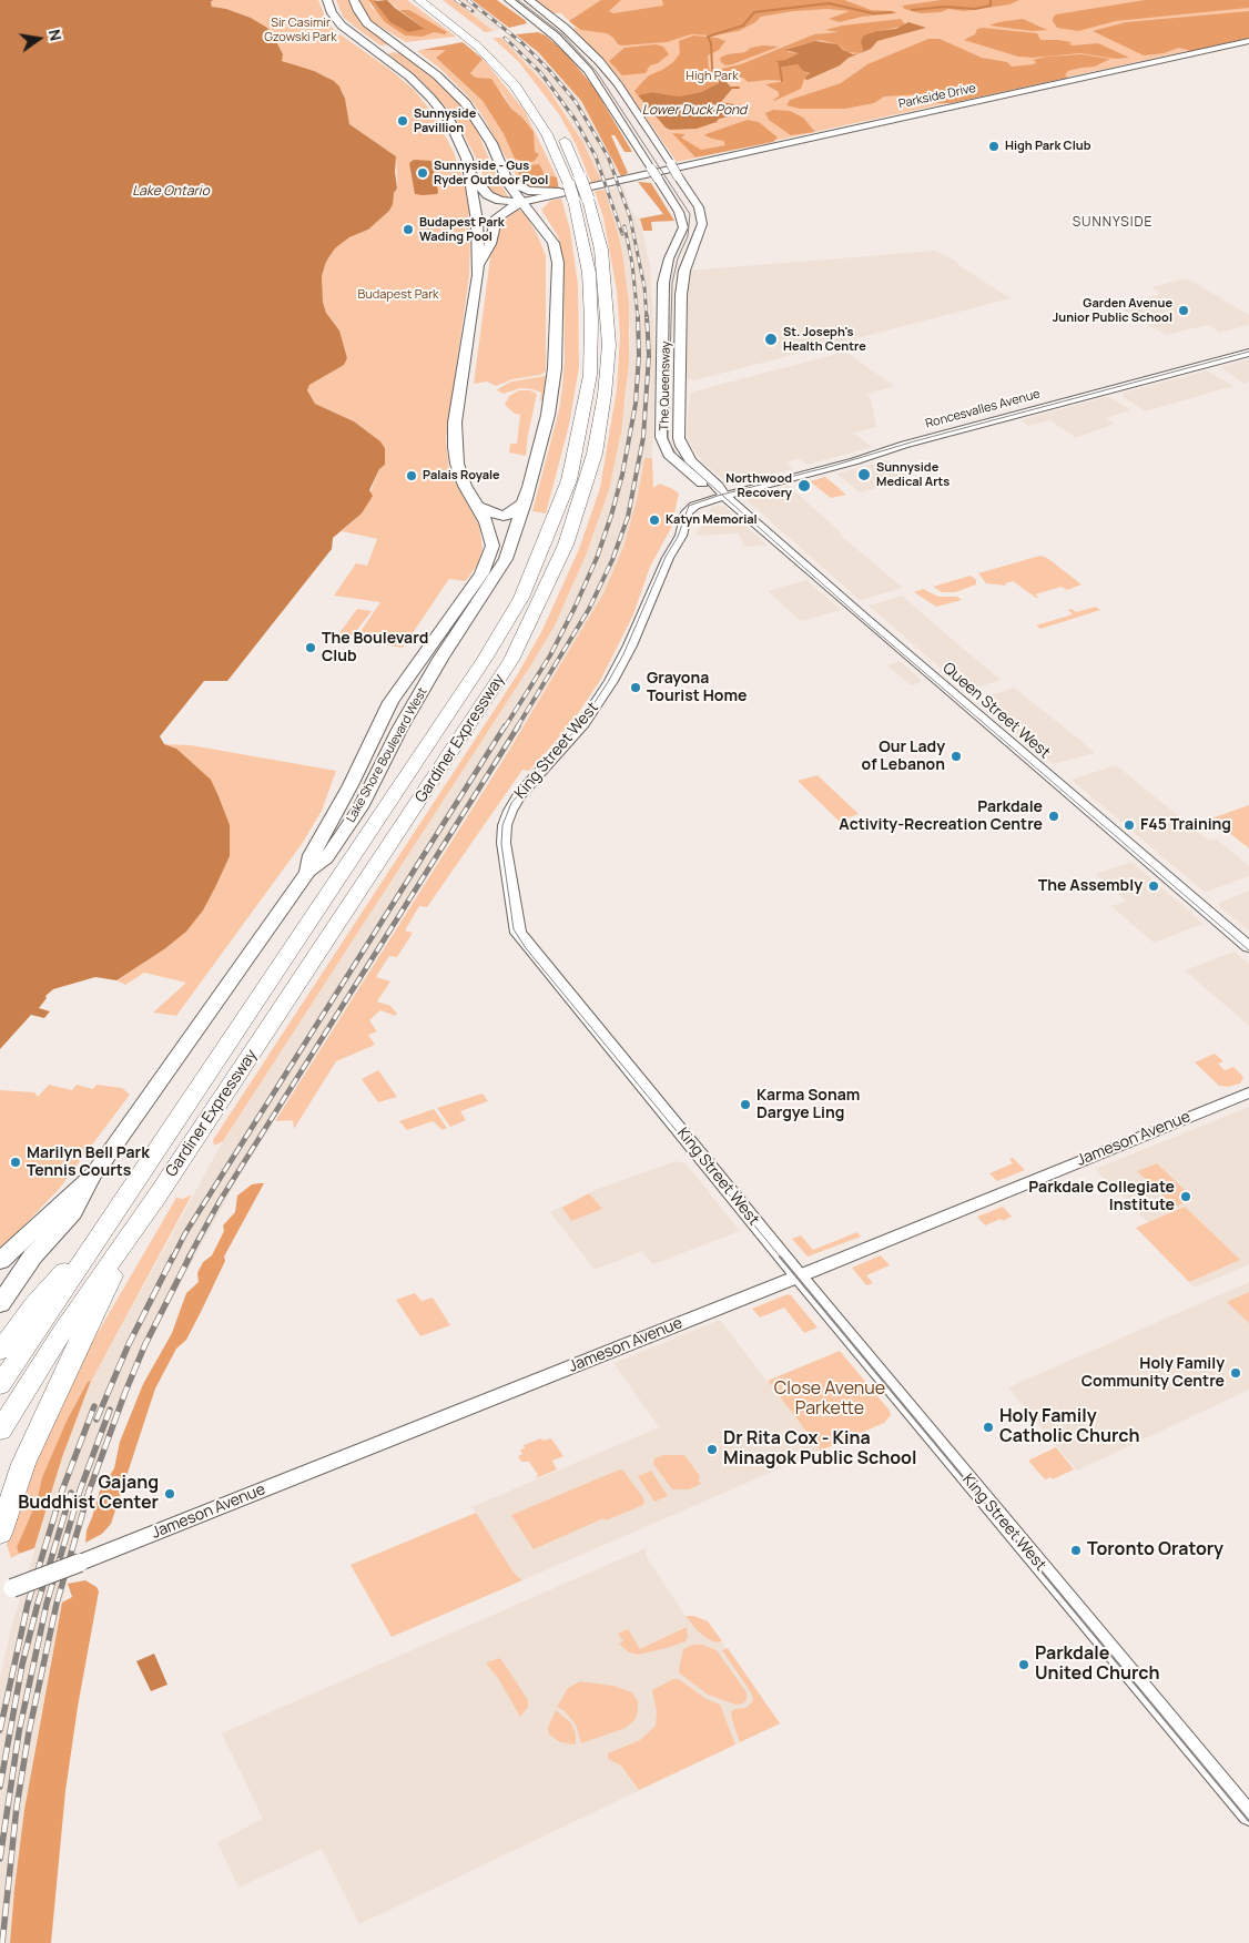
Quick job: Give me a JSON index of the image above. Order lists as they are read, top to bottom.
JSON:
{
  "streets": {
    "highway": ["Gardiner Expressway", "Lake Shore Boulevard West"],
    "main road": [
      "Parkside Drive",
      "The Queensway",
      "Queen Street West",
      "King Street West"
    ],
    "street": ["Roncesvalles Avenue", "Jameson Avenue"]
  },
  "crossings": [
    ["Parkside Drive", "Gardiner Expressway"],
    ["Parkside Drive", "Lake Shore Boulevard West"],
    ["The Queensway", "Roncesvalles Avenue"],
    ["The Queensway", "Queen Street West"],
    ["The Queensway", "King Street West"],
    ["Roncesvalles Avenue", "Queen Street West"],
    ["Roncesvalles Avenue", "King Street West"],
    ["Queen Street West", "King Street West"],
    ["King Street West", "Jameson Avenue"]
  ],
  "districts": ["SUNNYSIDE"],
  "water": ["Lower Duck Pond", "Lake Ontario"],
  "parks": [
    "Sir Casimir Gzowski Park",
    "High Park",
    "Budapest Park",
    "Close Avenue Parkette"
  ],
  "places": [
    "Sunnyside Pavillion",
    "High Park Club",
    "Sunnyside - Gus Ryder Outdoor Pool",
    "Budapest Park Wading Pool",
    "Garden Avenue Junior Public School",
    "St. Joseph's Health Centre",
    "Sunnyside Medical Arts",
    "Palais Royale",
    "Northwood Recovery",
    "Katyn Memorial",
    "The Boulevard Club",
    "Grayona Tourist Home",
    "Our Lady of Lebanon",
    "Parkdale Activity-Recreation Centre",
    "F45 Training",
    "The Assembly",
    "Karma Sonam Dargye Ling",
    "Marilyn Bell Park Tennis Courts",
    "Parkdale Collegiate Institute",
    "Holy Family Community Centre",
    "Holy Family Catholic Church",
    "Dr Rita Cox - Kina Minagok Public School",
    "Gajang Buddhist Center",
    "Toronto Oratory",
    "Parkdale United Church"
  ],
  "north": "right"
}
